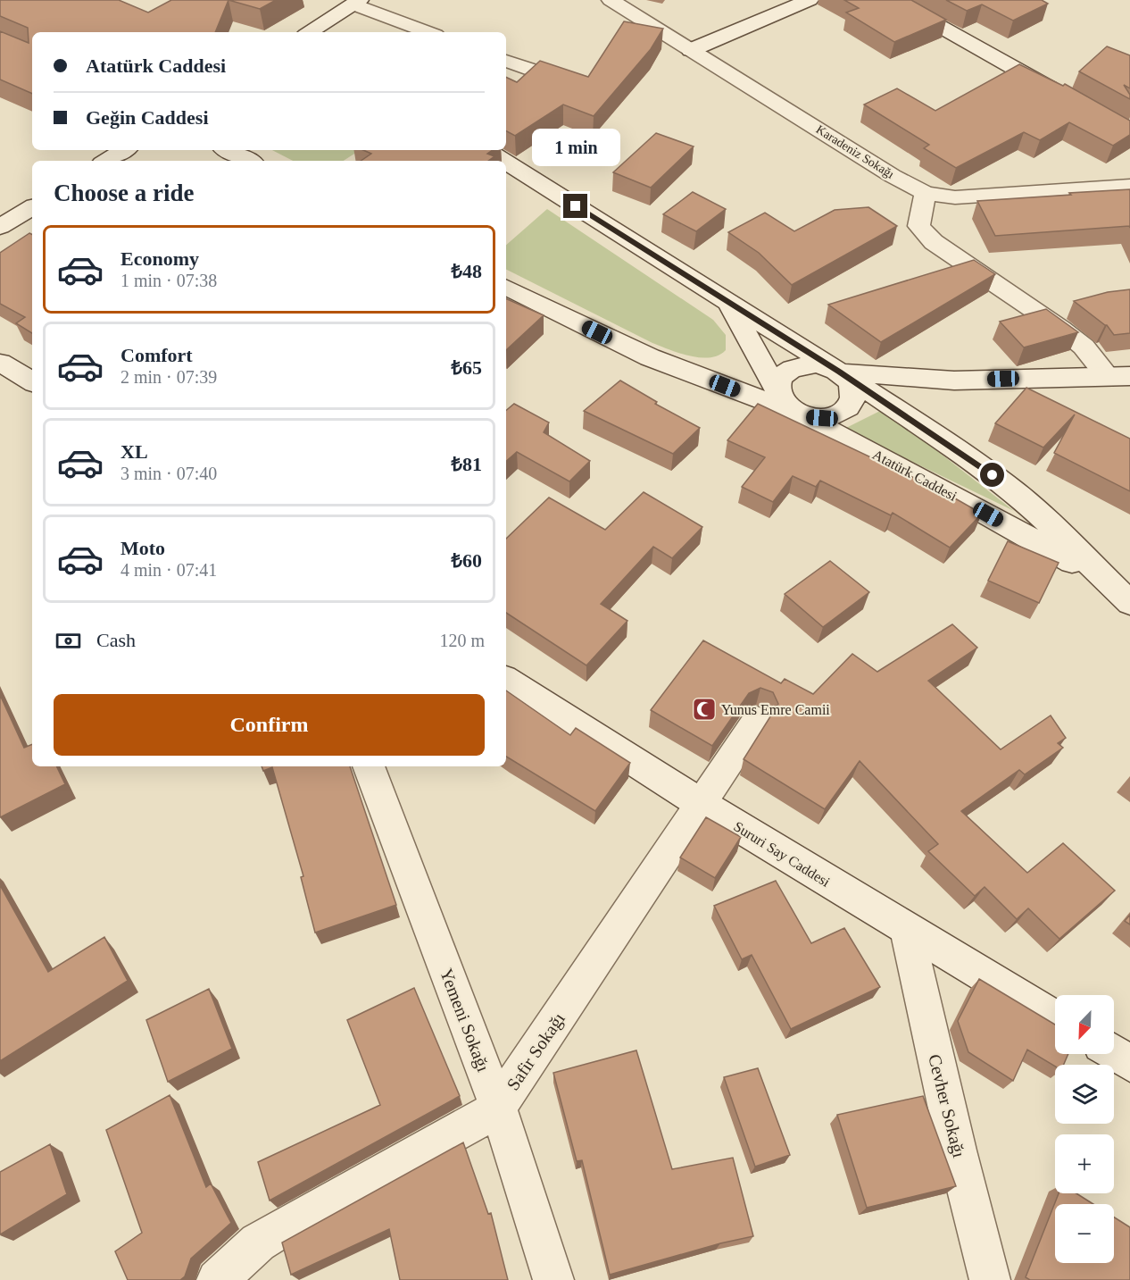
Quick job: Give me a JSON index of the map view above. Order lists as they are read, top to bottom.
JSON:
{
  "streets": {
    "street": [
      "Karadeniz Sokağı",
      "Atatürk Caddesi",
      "Sururi Say Caddesi",
      "Yemeni Sokağı",
      "Safir Sokağı",
      "Cevher Sokağı"
    ]
  },
  "crossings": [
    ["Sururi Say Caddesi", "Safir Sokağı"],
    ["Sururi Say Caddesi", "Cevher Sokağı"],
    ["Yemeni Sokağı", "Safir Sokağı"]
  ],
  "places": {
    "mosque": ["Yunus Emre Camii"]
  },
  "north": "bottom left",
  "page": {
    "banner": ["Atatürk Caddesi", "Geğin Caddesi"],
    "bubble": "1 min",
    "heading": "Choose a ride",
    "list": [
      {
        "name": "Economy",
        "note": "1 min · 07:38",
        "value": "₺48"
      },
      {
        "name": "Comfort",
        "note": "2 min · 07:39",
        "value": "₺65"
      },
      {
        "name": "XL",
        "note": "3 min · 07:40",
        "value": "₺81"
      },
      {
        "name": "Moto",
        "note": "4 min · 07:41",
        "value": "₺60"
      }
    ],
    "pay": ["Cash", "120 m"],
    "buttons": "Confirm",
    "map_buttons": ["+", "−"]
  }
}
